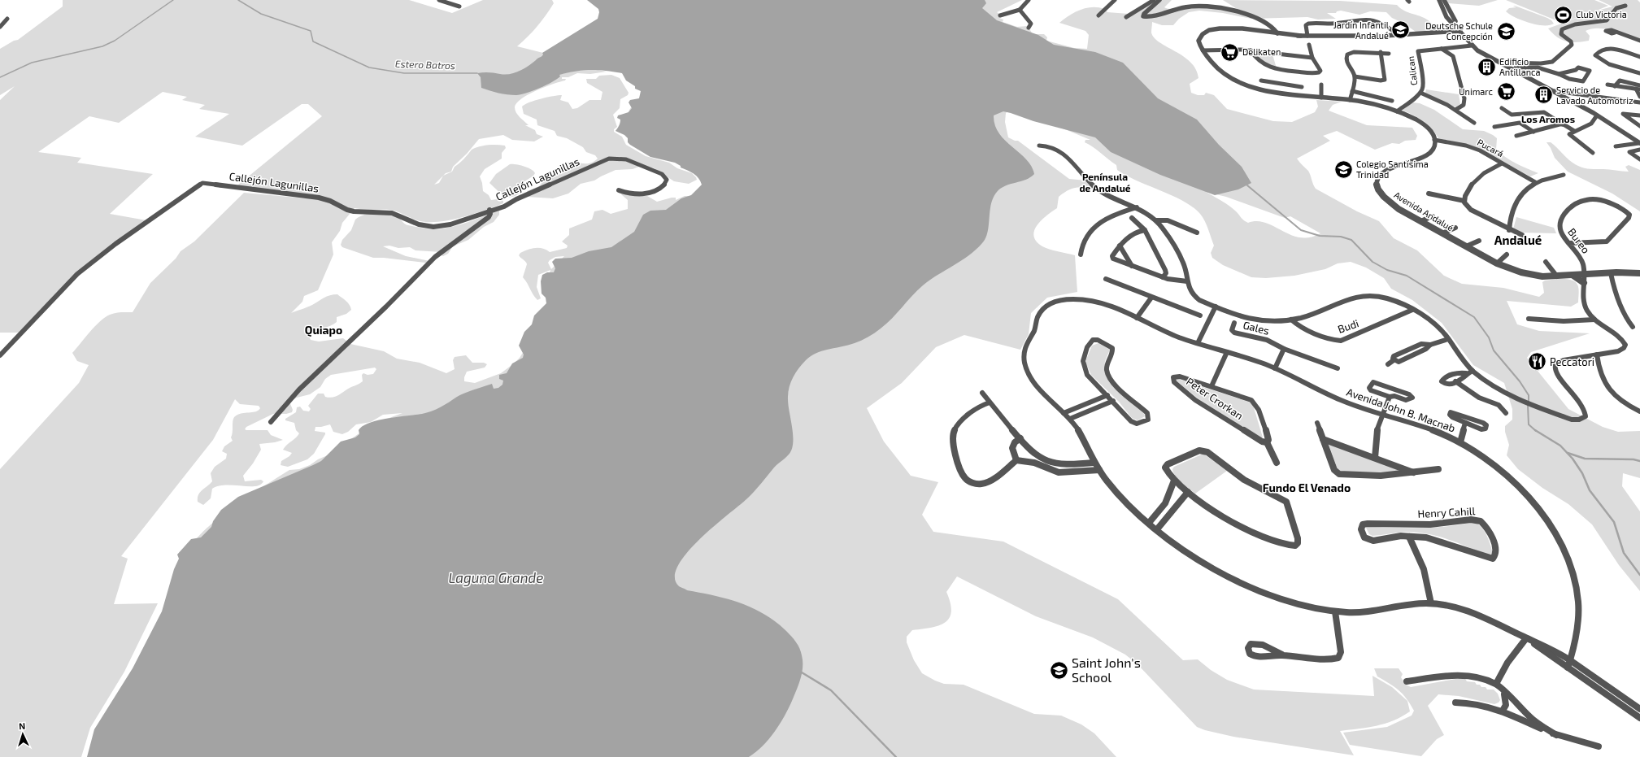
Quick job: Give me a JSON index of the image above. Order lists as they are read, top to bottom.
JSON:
{
  "streets": {
    "street": [
      "Calican",
      "Pucará",
      "Callejón Lagunillas",
      "Avenida Andalué",
      "Bureo",
      "Budi",
      "Gales",
      "Peter Crorkan",
      "Avenida John B. Macnab",
      "Henry Cahill"
    ]
  },
  "crossings": [
    ["Pucará", "Avenida Andalué"],
    ["Avenida Andalué", "Bureo"],
    ["Peter Crorkan", "Avenida John B. Macnab"]
  ],
  "districts": [
    "Los Aromos",
    "Península de Andalué",
    "Andalué",
    "Quiapo",
    "Fundo El Venado"
  ],
  "water": ["Estero Batros", "Laguna Grande"],
  "places": {
    "sports": ["Club Victoria"],
    "school or university": [
      "Jardín Infantil Andalué",
      "Deutsche Schule Concepción",
      "Colegio Santísima Trinidad",
      "Saint John's School"
    ],
    "supermarket": ["Delikaten", "Unimarc"],
    "building": ["Edificio Antillanca", "Servicio de Lavado Automotriz"],
    "restaurant": ["Peccatori"]
  },
  "north": "top"
}
